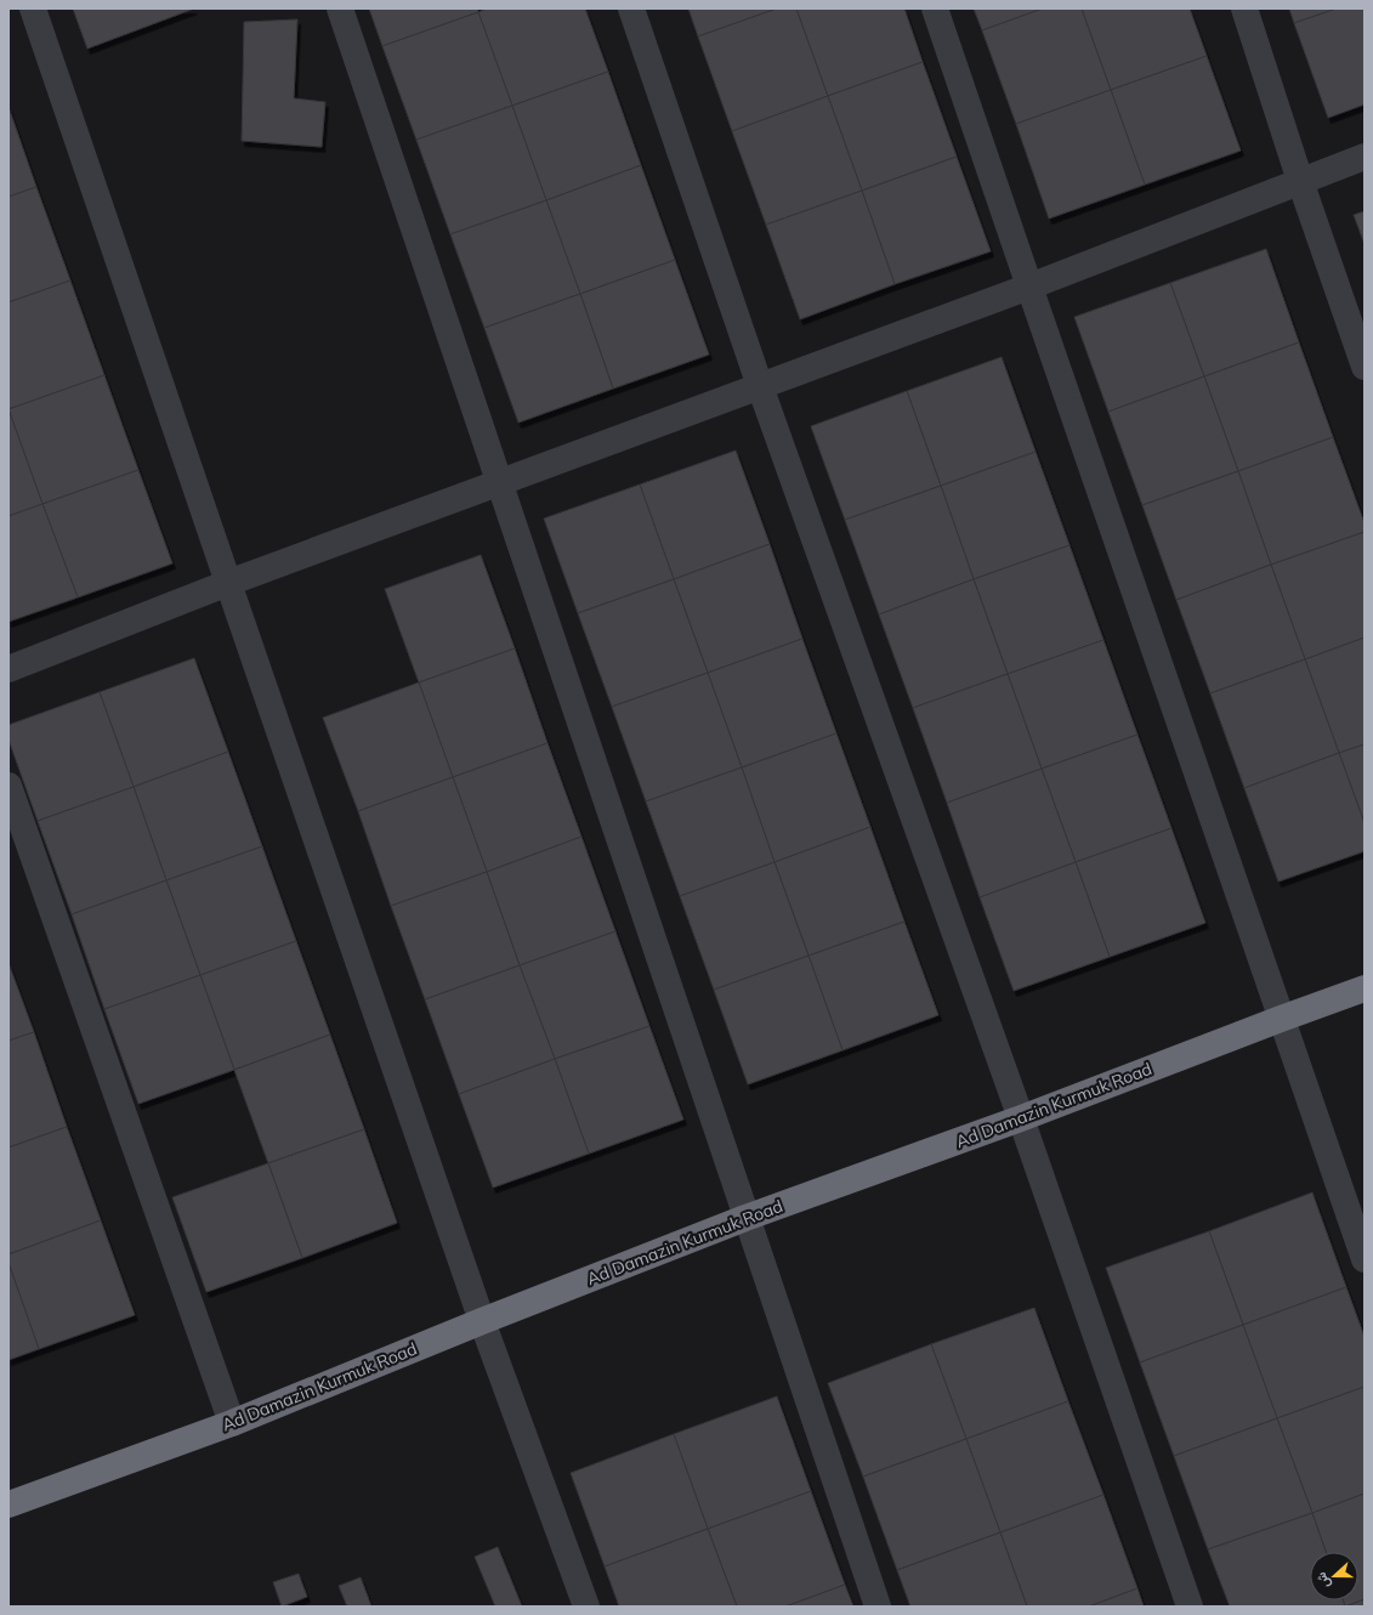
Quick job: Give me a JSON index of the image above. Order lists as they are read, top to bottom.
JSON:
{
  "streets": {
    "highway": ["Ad Damazin Kurmuk Road"]
  },
  "north": "left"
}
